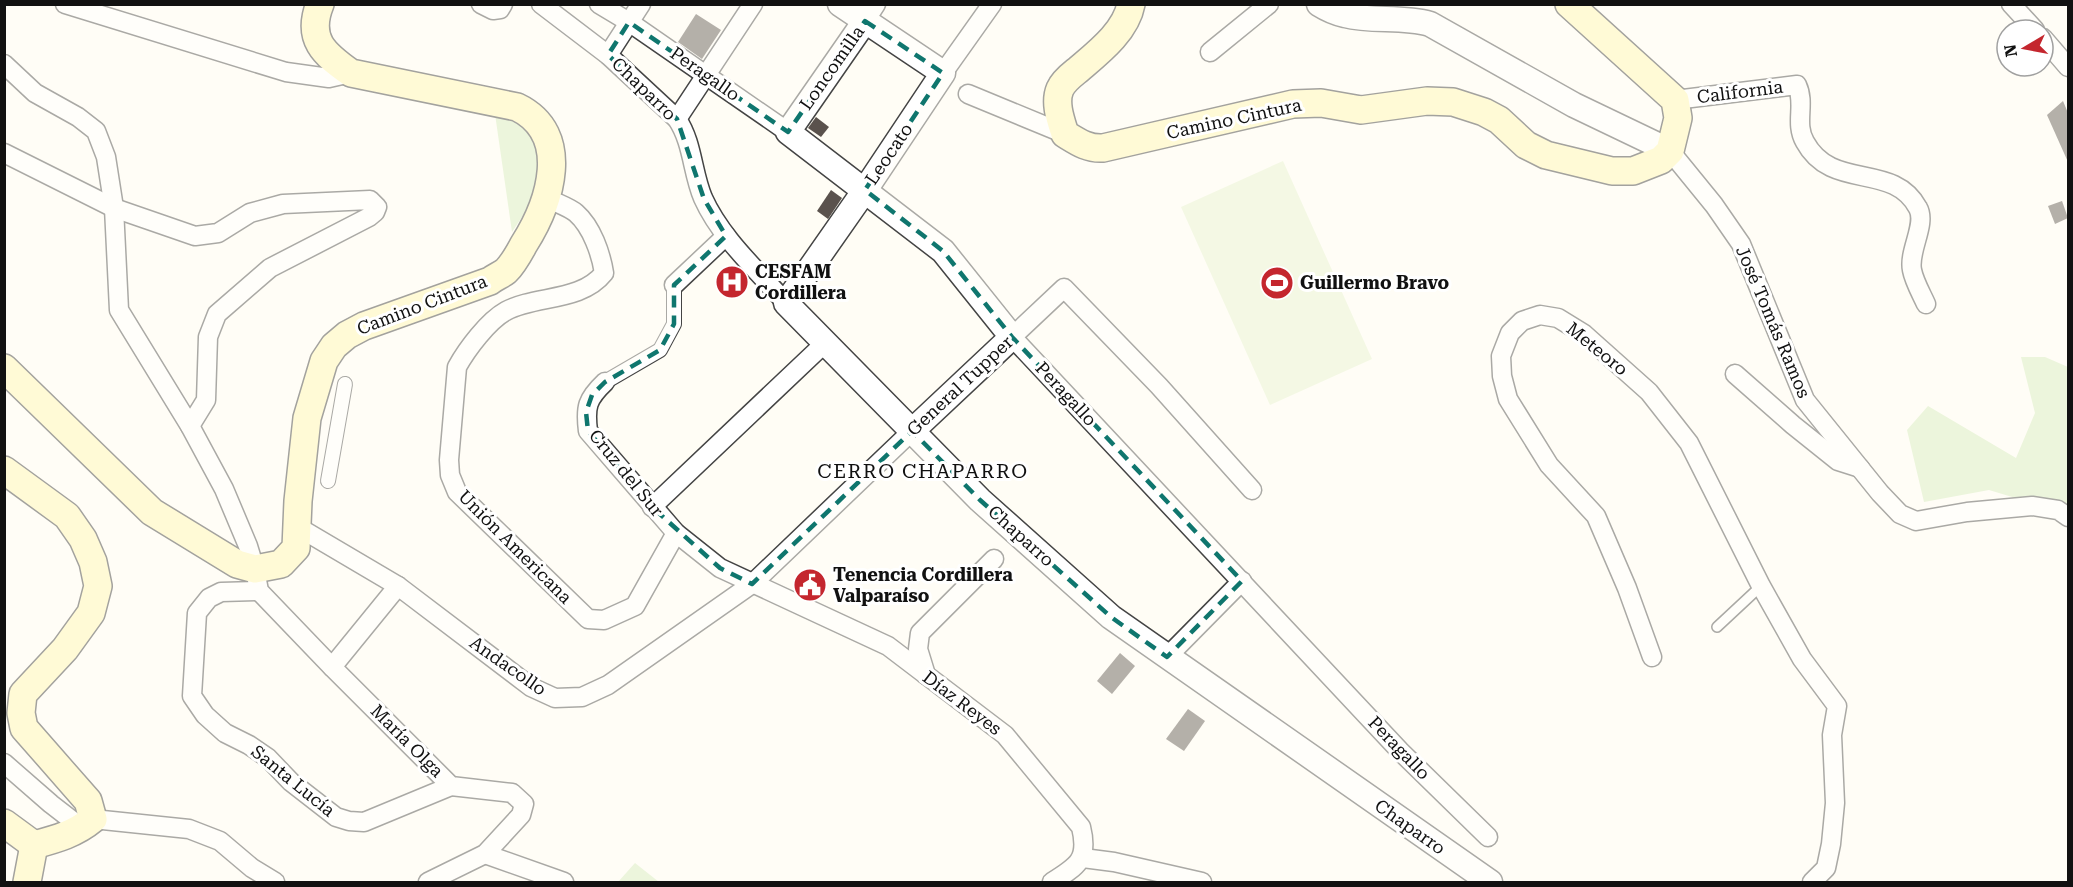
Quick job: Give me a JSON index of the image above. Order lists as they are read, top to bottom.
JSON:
{
  "streets": {
    "main road": ["Camino Cintura"],
    "street": [
      "Loncomilla",
      "Peragallo",
      "Chaparro",
      "California",
      "Leocato",
      "José Tomás Ramos",
      "Meteoro",
      "General Tupper",
      "Cruz del Sur",
      "Unión Americana",
      "Andacollo",
      "Díaz Reyes",
      "María Olga",
      "Santa Lucía"
    ]
  },
  "crossings": [
    ["Loncomilla", "Peragallo"],
    ["Peragallo", "Leocato"],
    ["Peragallo", "General Tupper"],
    ["Chaparro", "Leocato"],
    ["Chaparro", "General Tupper"],
    ["Chaparro", "Cruz del Sur"],
    ["Camino Cintura", "José Tomás Ramos"],
    ["Camino Cintura", "Unión Americana"],
    ["Camino Cintura", "Andacollo"],
    ["Camino Cintura", "María Olga"],
    ["Camino Cintura", "Santa Lucía"],
    ["General Tupper", "Cruz del Sur"],
    ["General Tupper", "Andacollo"],
    ["General Tupper", "Díaz Reyes"],
    ["Cruz del Sur", "Unión Americana"],
    ["Cruz del Sur", "Andacollo"],
    ["Cruz del Sur", "Díaz Reyes"],
    ["Andacollo", "Díaz Reyes"],
    ["María Olga", "Santa Lucía"]
  ],
  "districts": ["CERRO CHAPARRO"],
  "places": {
    "hospital": ["CESFAM Cordillera"],
    "sports": ["Guillermo Bravo"],
    "public building": ["Tenencia Cordillera Valparaíso"]
  },
  "north": "left"
}
